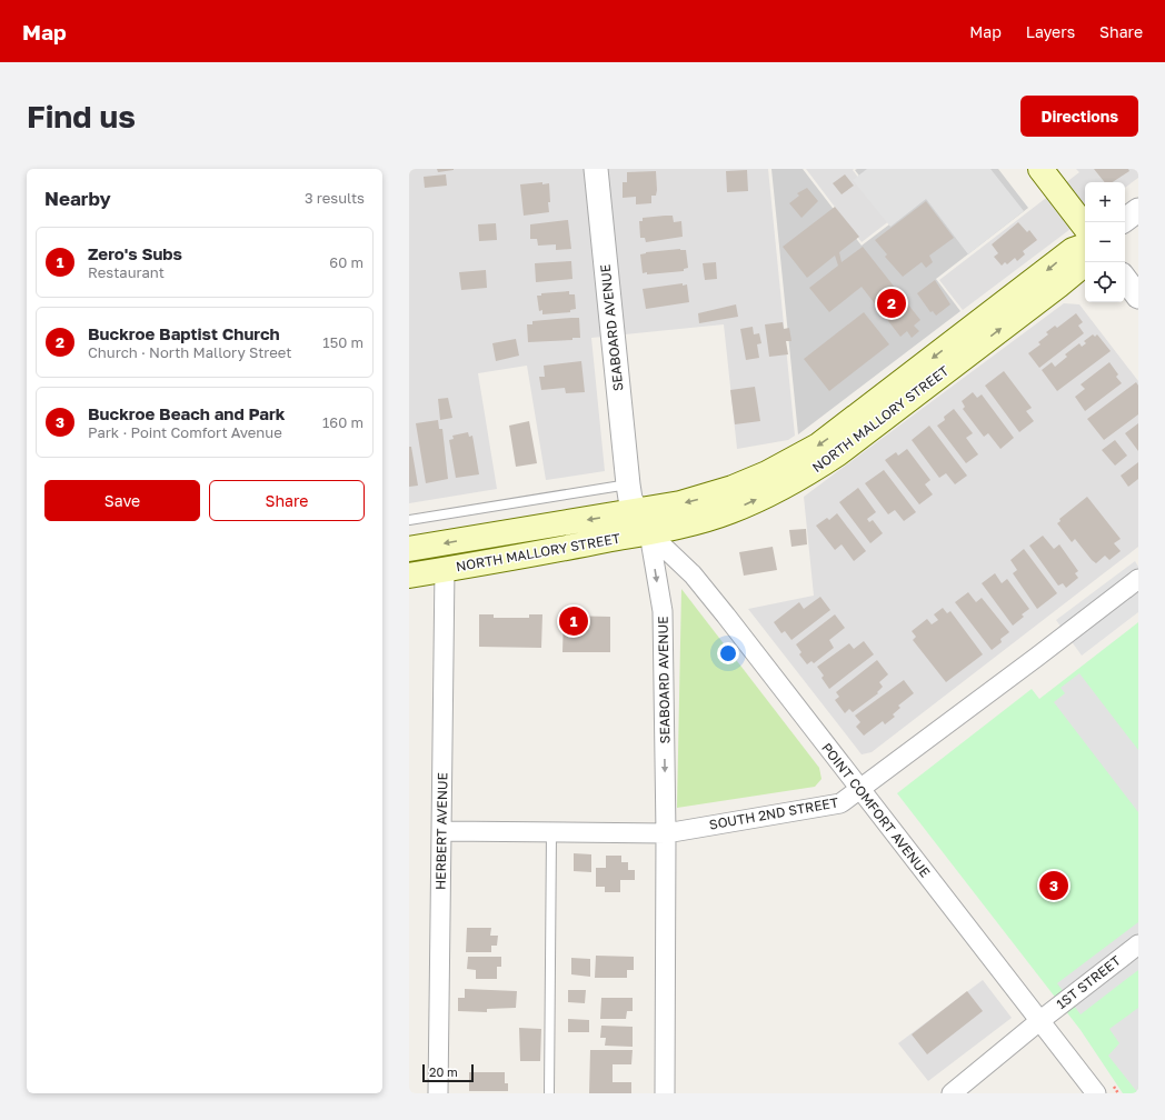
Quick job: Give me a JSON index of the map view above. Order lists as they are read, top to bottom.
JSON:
{
  "streets": {
    "main road": ["NORTH MALLORY STREET"],
    "street": [
      "SEABOARD AVENUE",
      "POINT COMFORT AVENUE",
      "SOUTH 2ND STREET",
      "HERBERT AVENUE",
      "1ST STREET"
    ]
  },
  "crossings": [
    ["SEABOARD AVENUE", "NORTH MALLORY STREET"],
    ["SEABOARD AVENUE", "POINT COMFORT AVENUE"],
    ["SEABOARD AVENUE", "SOUTH 2ND STREET"],
    ["NORTH MALLORY STREET", "POINT COMFORT AVENUE"],
    ["NORTH MALLORY STREET", "HERBERT AVENUE"],
    ["POINT COMFORT AVENUE", "SOUTH 2ND STREET"],
    ["POINT COMFORT AVENUE", "1ST STREET"],
    ["SOUTH 2ND STREET", "HERBERT AVENUE"]
  ],
  "scale_bar": "20 m",
  "page": {
    "header": "Map",
    "nav": ["Map", "Layers", "Share"],
    "buttons": [
      "Directions",
      ["Save", "Share"]
    ],
    "title": "Find us",
    "heading": ["Nearby", "3 results"],
    "map_buttons": ["+", "−"],
    "list": [
      {
        "mark": "1",
        "name": "Zero's Subs",
        "note": "Restaurant",
        "value": "60 m"
      },
      {
        "mark": "2",
        "name": "Buckroe Baptist Church",
        "note": "Church · North Mallory Street",
        "value": "150 m"
      },
      {
        "mark": "3",
        "name": "Buckroe Beach and Park",
        "note": "Park · Point Comfort Avenue",
        "value": "160 m"
      }
    ],
    "pins": ["2", "1", "3"],
    "scale": "20 m"
  }
}
